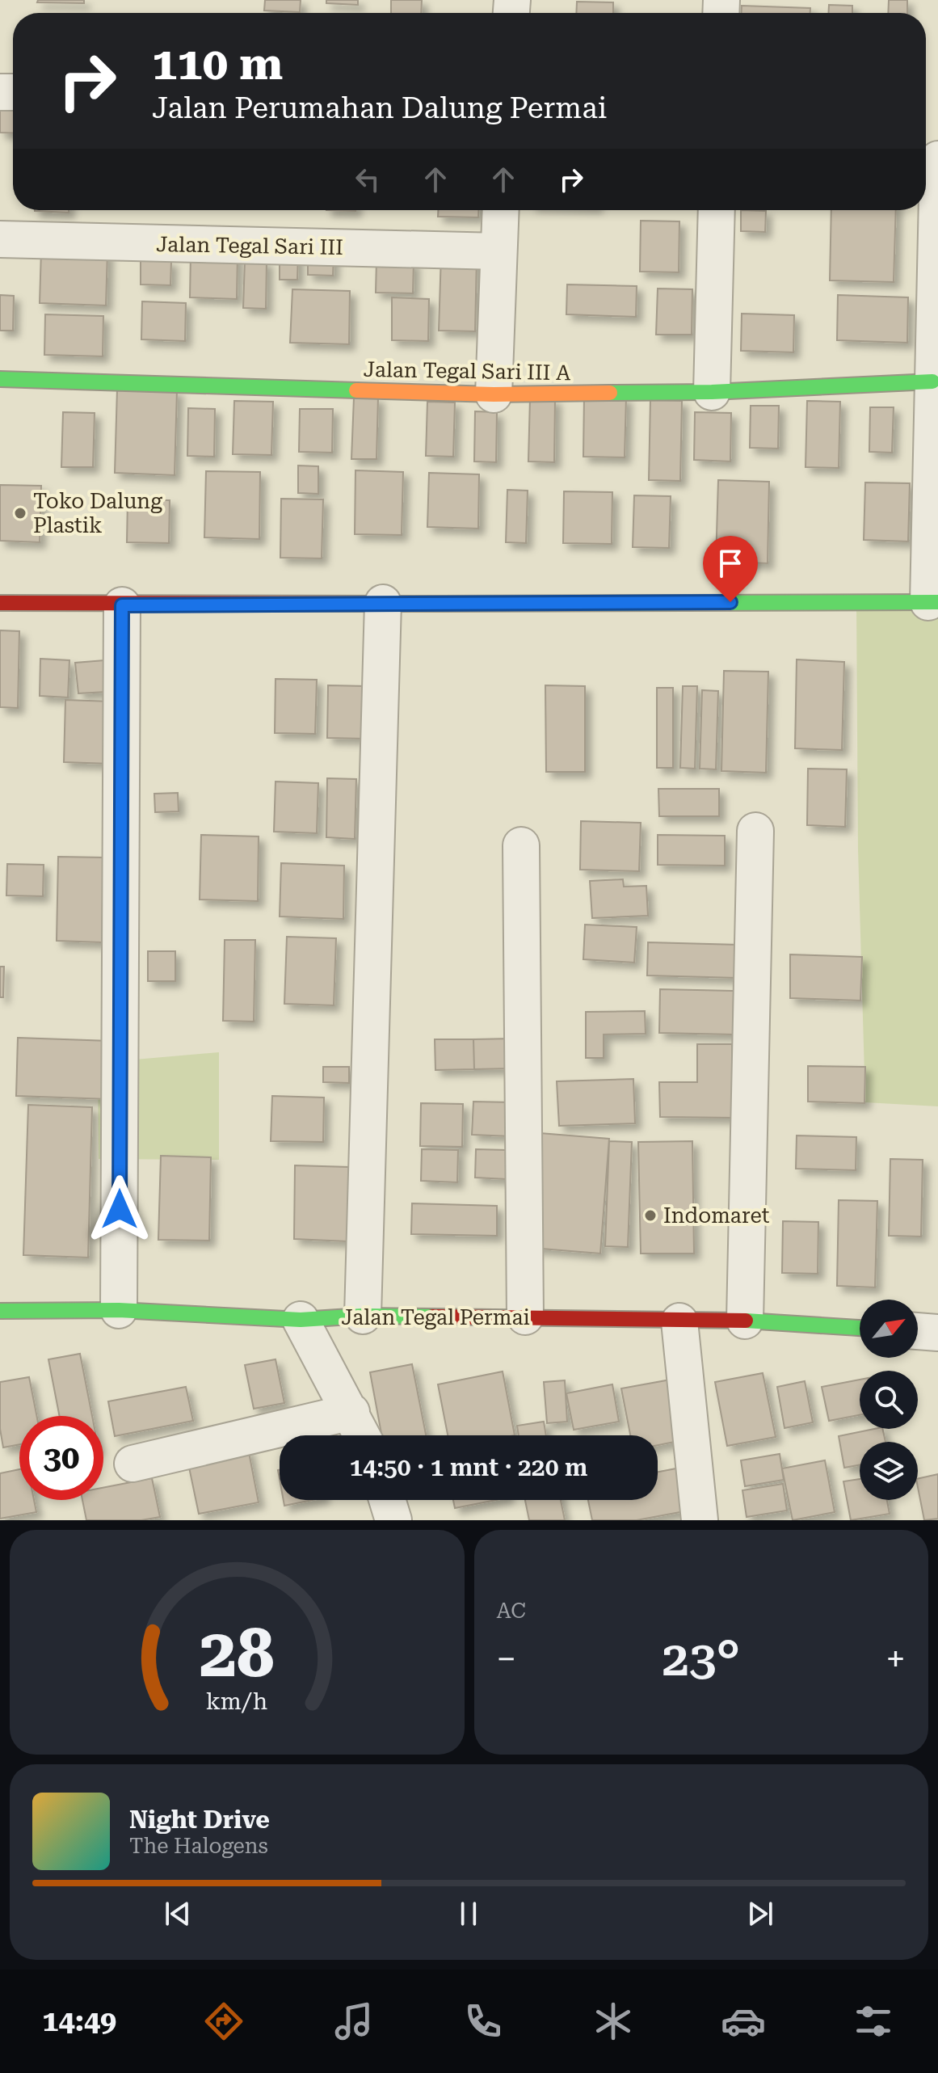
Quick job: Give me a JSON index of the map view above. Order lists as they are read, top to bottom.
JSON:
{
  "streets": {
    "street": ["Jalan Tegal Sari III", "Jalan Tegal Sari III A", "Jalan Tegal Permai"]
  },
  "places": ["Toko Dalung Plastik", "Indomaret"],
  "north": "top right",
  "page": {
    "turn": ["110 m", "Jalan Perumahan Dalung Permai"],
    "limit": "30",
    "trip": "14:50 · 1 mnt · 220 m",
    "tile": "AC",
    "heat": ["−", "23°", "+"],
    "song": ["Night Drive", "The Halogens"],
    "tabs": "14:49",
    "gauge": ["28", "km/h"]
  }
}
